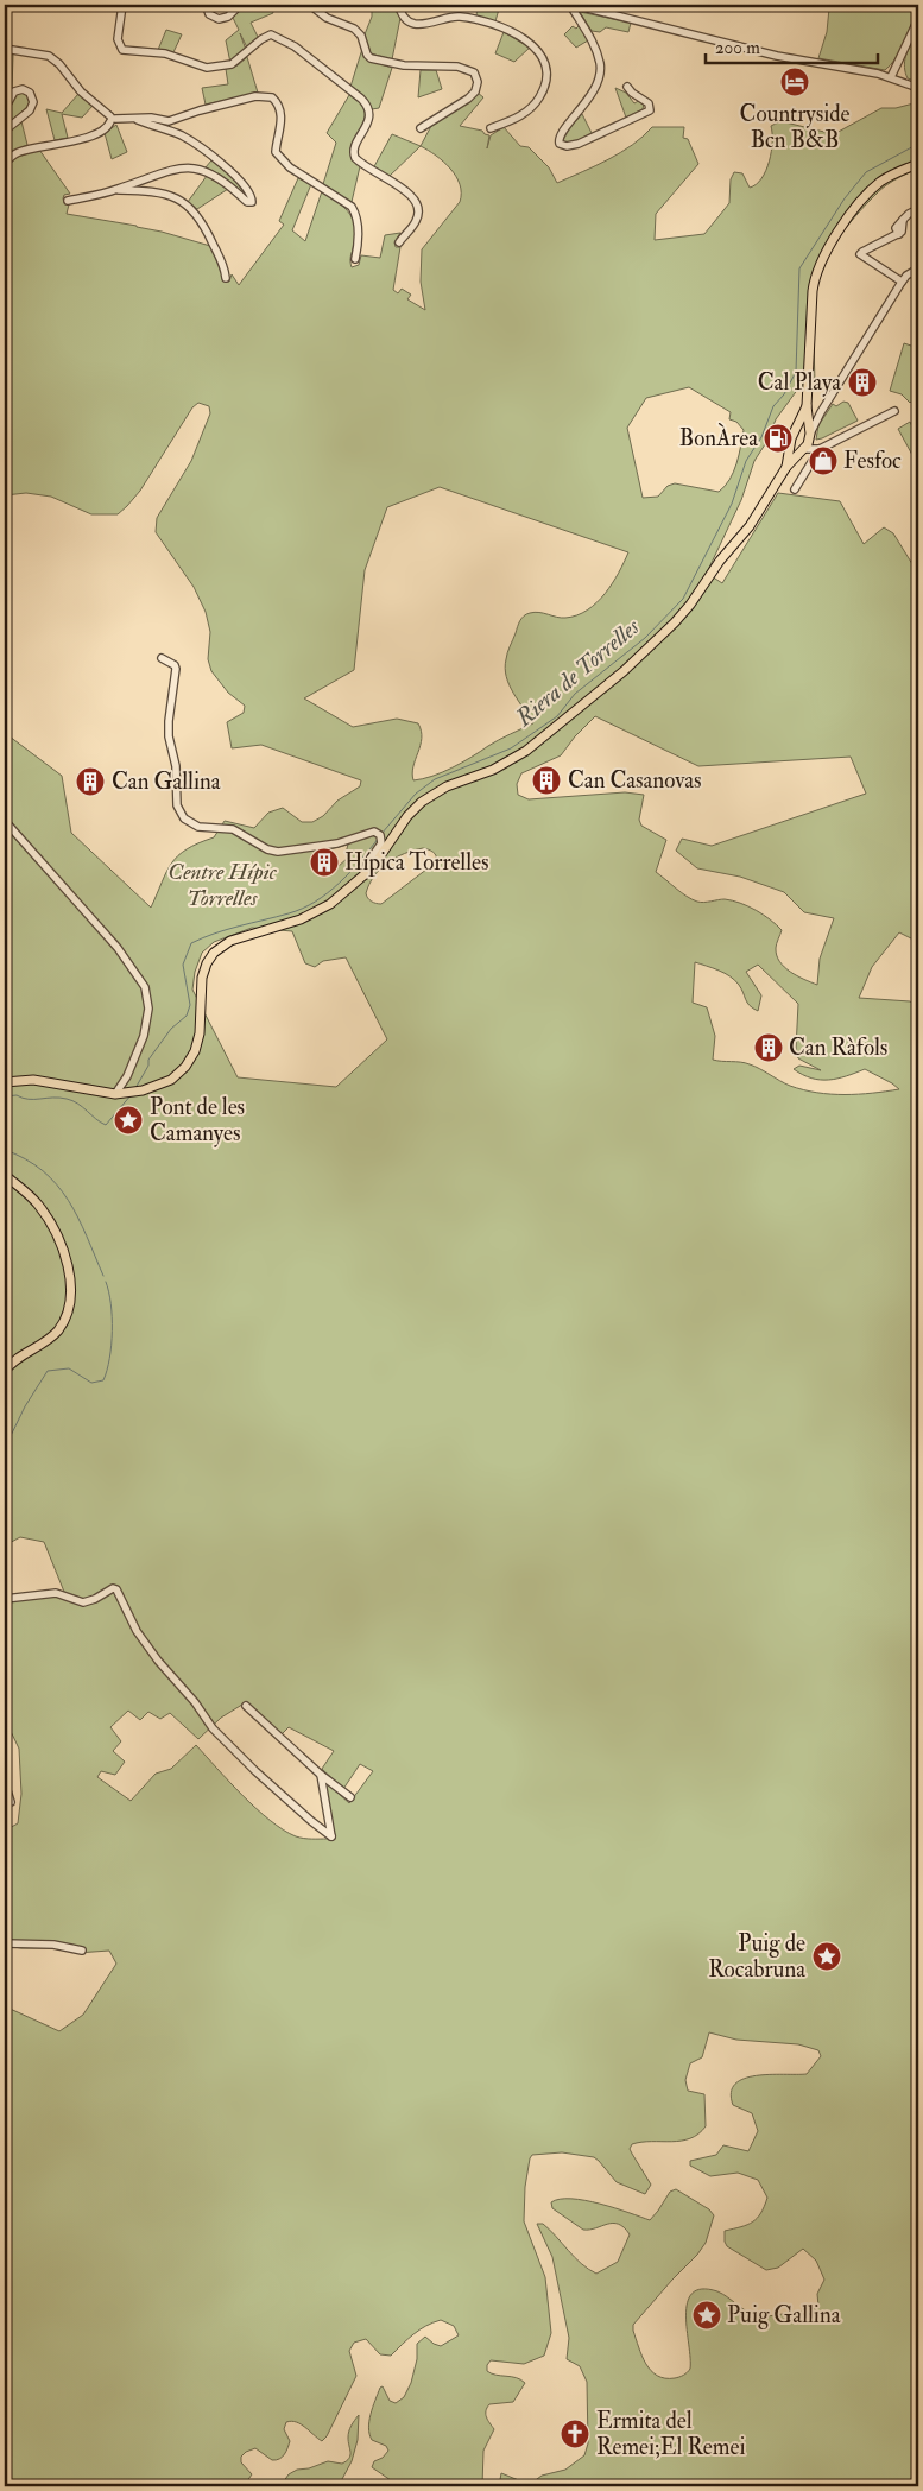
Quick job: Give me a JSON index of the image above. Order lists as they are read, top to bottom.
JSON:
{
  "water": ["Riera de Torrelles"],
  "parks": ["Centre Hípic Torrelles"],
  "places": {
    "hotel": ["Countryside Bcn B&B"],
    "building": [
      "Cal Playa",
      "Can Casanovas",
      "Can Gallina",
      "Hípica Torrelles",
      "Can Ràfols"
    ],
    "fuel station": ["BonÀrea"],
    "shop": ["Fesfoc"],
    "place": ["Pont de les Camanyes", "Puig de Rocabruna", "Puig Gallina"],
    "church": ["Ermita del Remei;El Remei"]
  },
  "scale_bar": "200 m"
}
